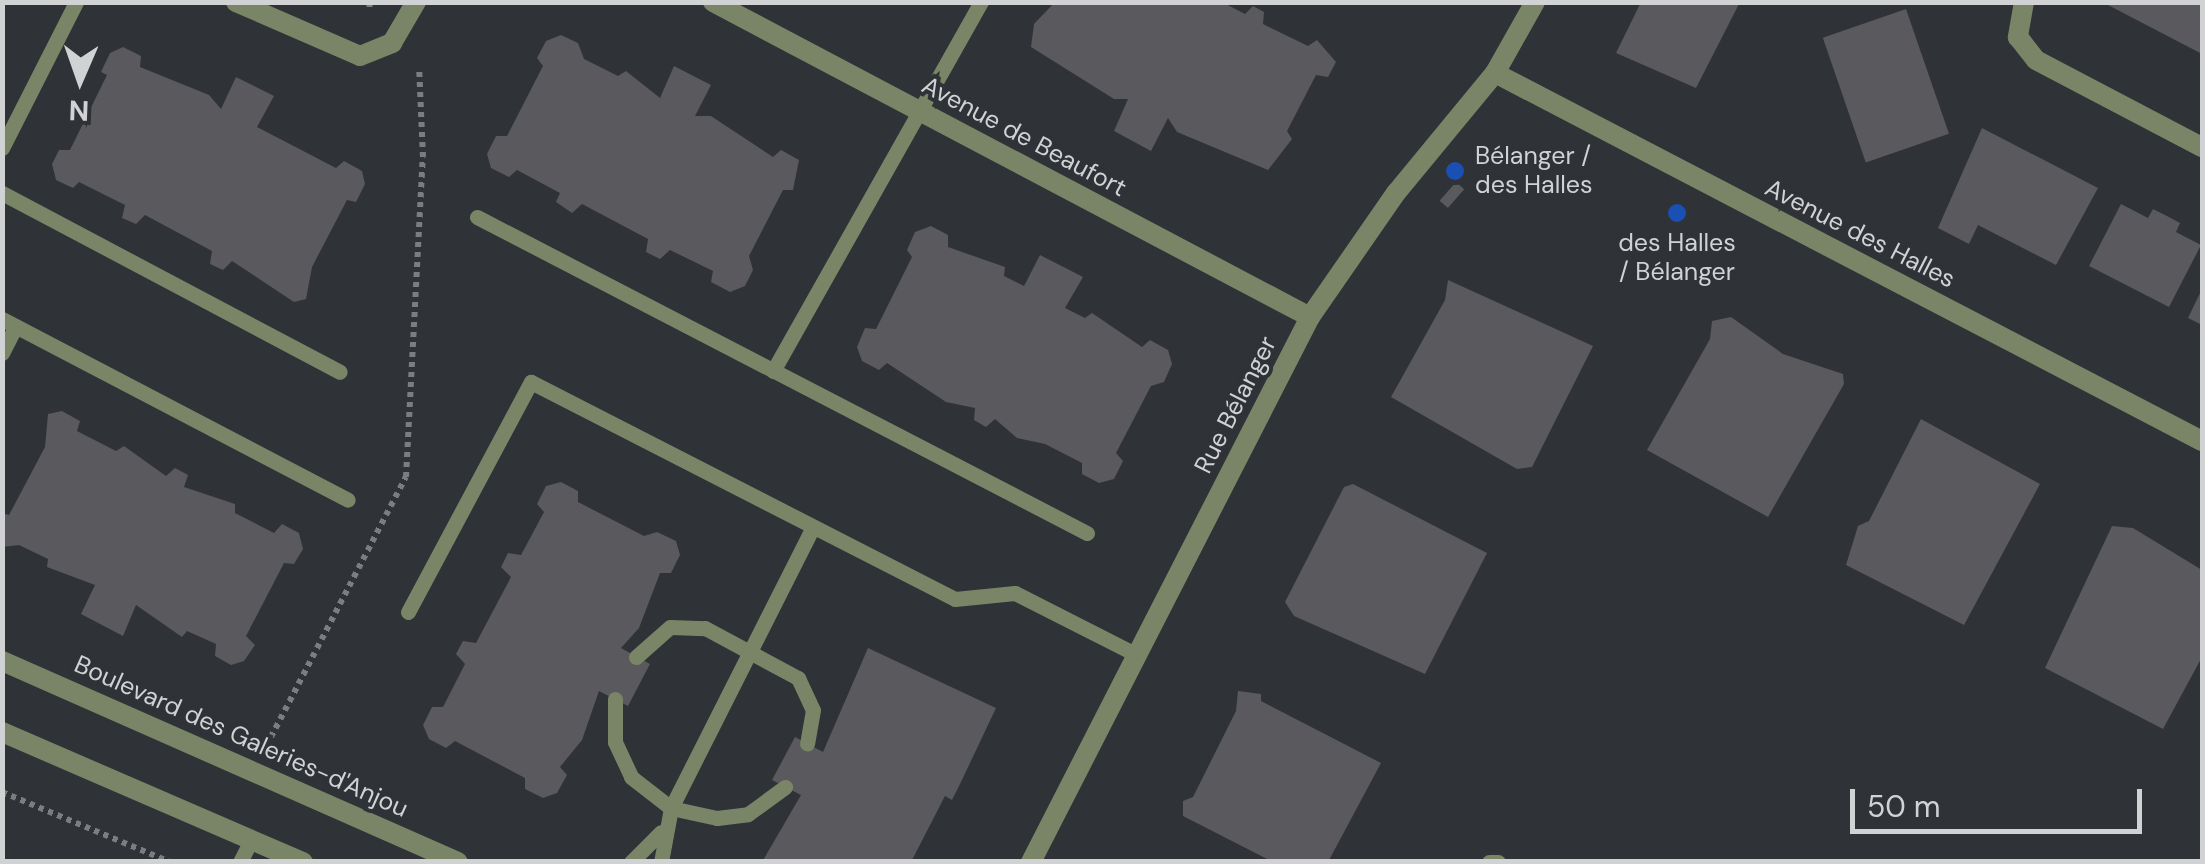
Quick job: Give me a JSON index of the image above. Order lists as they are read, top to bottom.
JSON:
{
  "streets": {
    "street": [
      "Avenue de Beaufort",
      "Avenue des Halles",
      "Rue Bélanger",
      "Boulevard des Galeries-d'Anjou"
    ]
  },
  "crossings": [
    ["Avenue de Beaufort", "Rue Bélanger"],
    ["Avenue des Halles", "Rue Bélanger"]
  ],
  "places": ["Bélanger / des Halles", "des Halles / Bélanger"],
  "scale_bar": "50 m",
  "north": "bottom"
}
